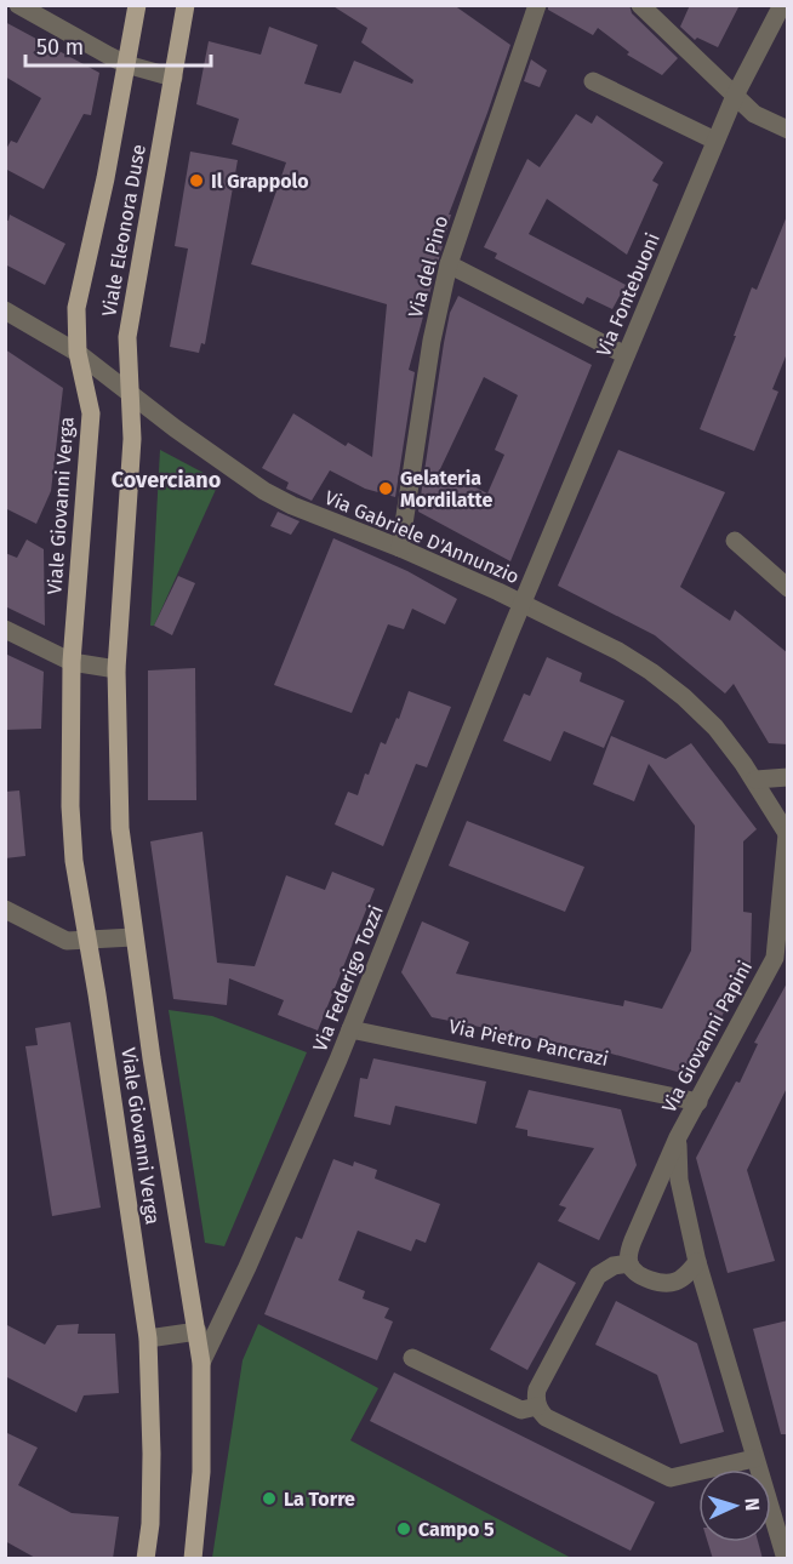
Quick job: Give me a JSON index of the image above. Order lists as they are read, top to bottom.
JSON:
{
  "streets": {
    "main road": ["Viale Eleonora Duse", "Viale Giovanni Verga"],
    "street": [
      "Via del Pino",
      "Via Fontebuoni",
      "Via Gabriele D'Annunzio",
      "Via Federigo Tozzi",
      "Via Giovanni Papini",
      "Via Pietro Pancrazi"
    ]
  },
  "crossings": [
    ["Viale Eleonora Duse", "Viale Giovanni Verga"],
    ["Viale Eleonora Duse", "Via Gabriele D'Annunzio"],
    ["Via del Pino", "Via Gabriele D'Annunzio"],
    ["Via Fontebuoni", "Via Gabriele D'Annunzio"],
    ["Via Fontebuoni", "Via Federigo Tozzi"],
    ["Viale Giovanni Verga", "Via Gabriele D'Annunzio"],
    ["Viale Giovanni Verga", "Via Federigo Tozzi"],
    ["Via Gabriele D'Annunzio", "Via Federigo Tozzi"],
    ["Via Gabriele D'Annunzio", "Via Giovanni Papini"],
    ["Via Federigo Tozzi", "Via Pietro Pancrazi"],
    ["Via Giovanni Papini", "Via Pietro Pancrazi"]
  ],
  "districts": ["Coverciano"],
  "places": [
    "Il Grappolo",
    "Gelateria Mordilatte",
    "La Torre",
    "Campo 5"
  ],
  "scale_bar": "50 m",
  "north": "right"
}
